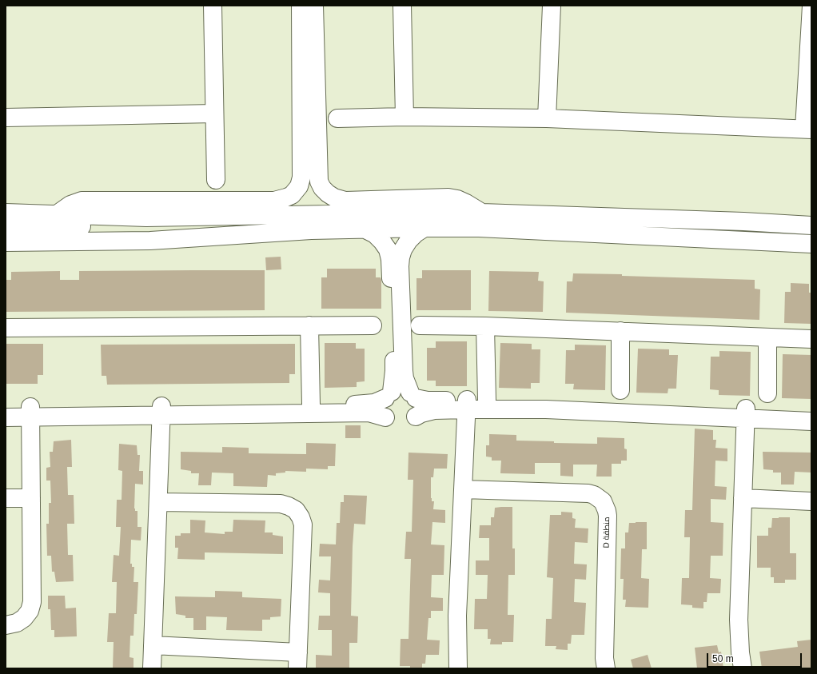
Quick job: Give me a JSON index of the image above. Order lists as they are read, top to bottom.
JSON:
{
  "streets": {
    "street": ["D منطقة"]
  },
  "scale_bar": "50 m"
}
